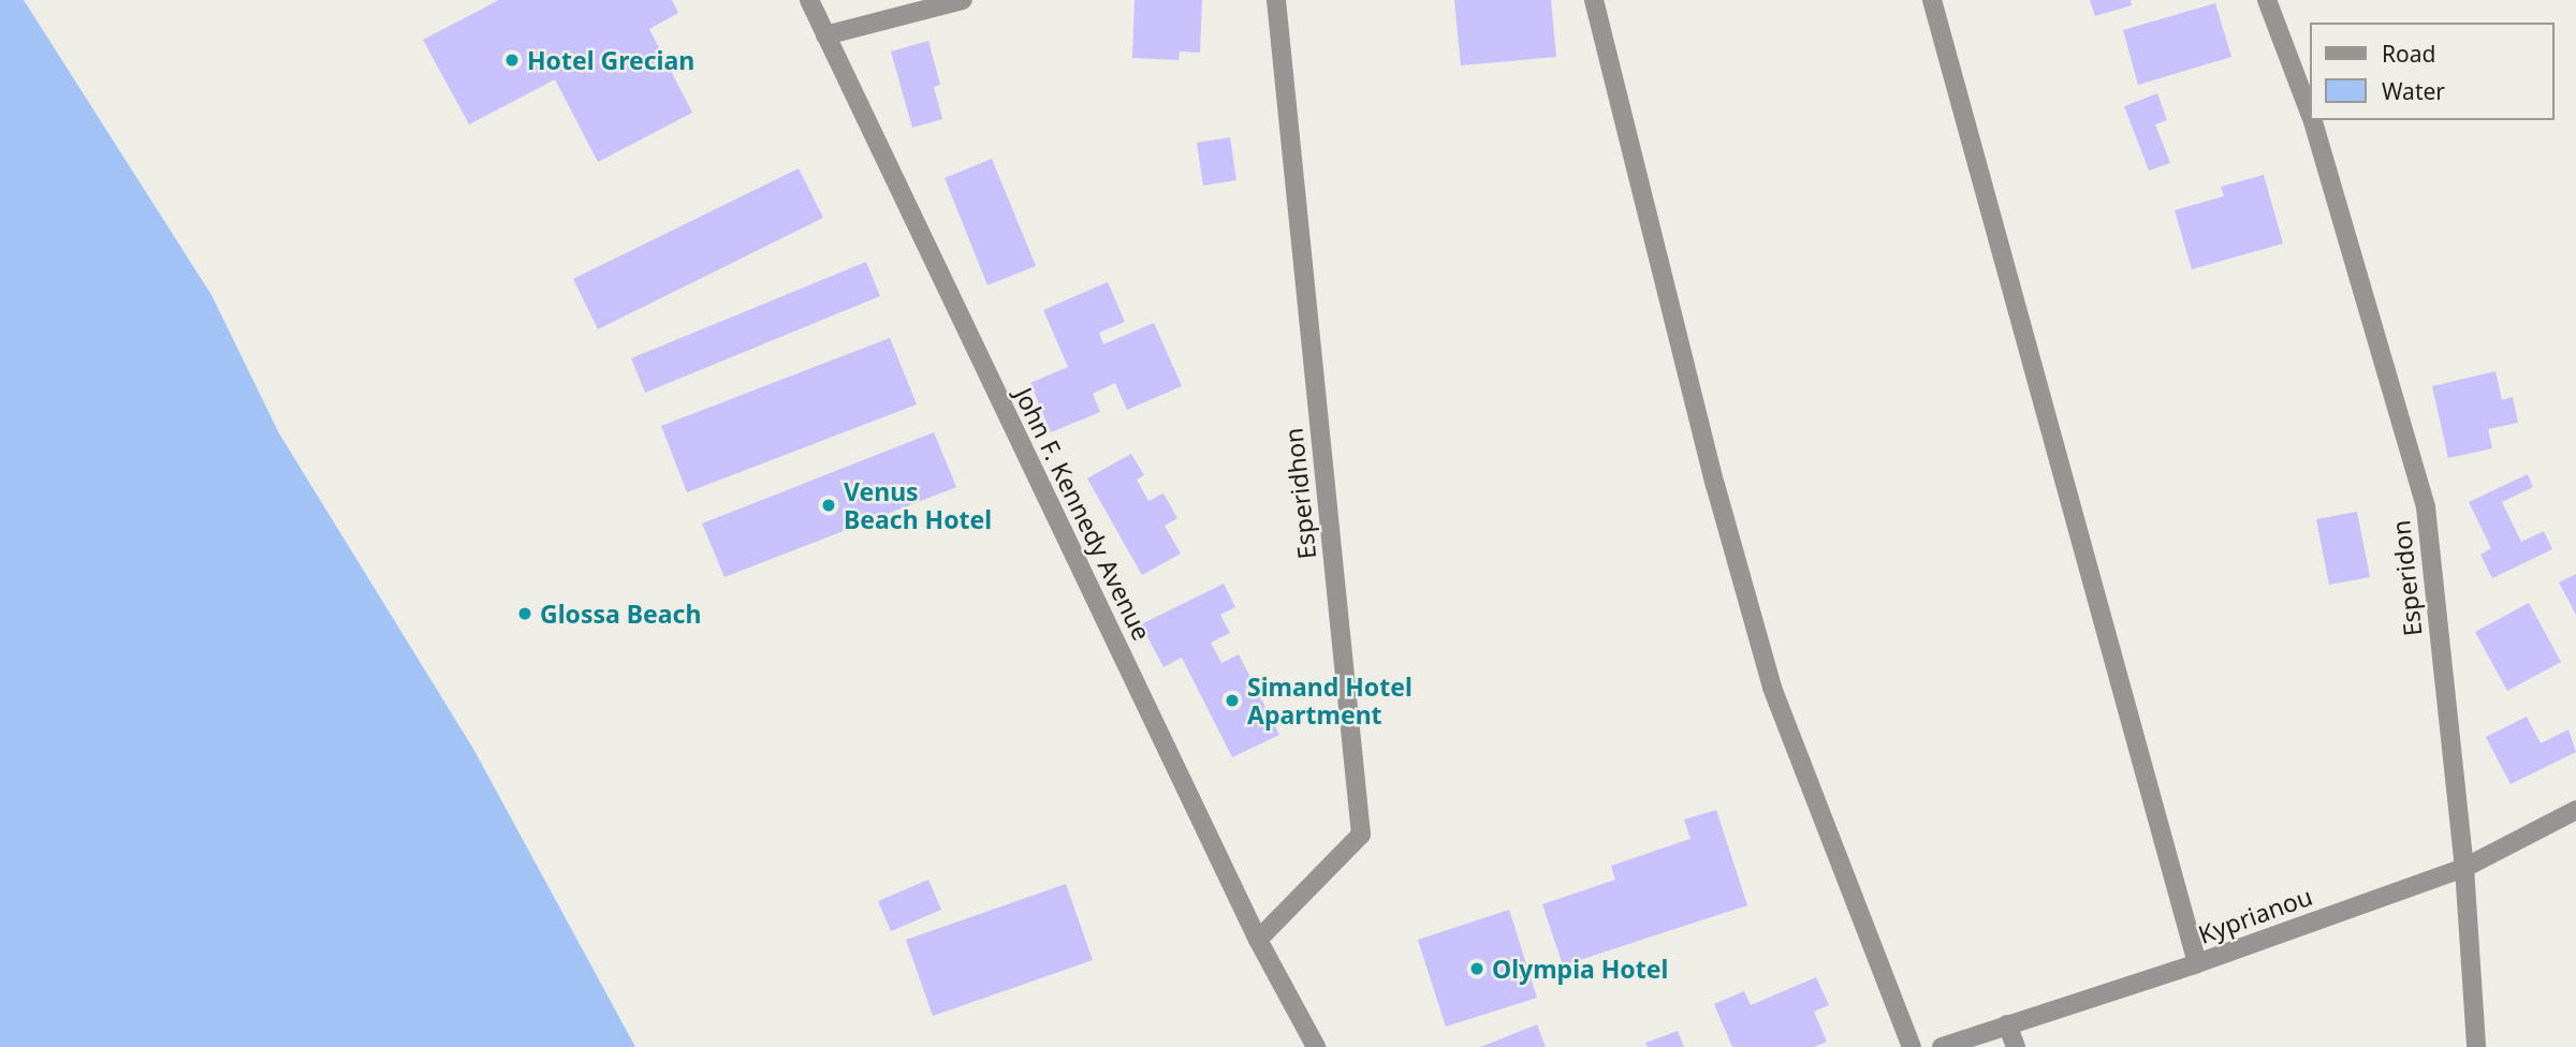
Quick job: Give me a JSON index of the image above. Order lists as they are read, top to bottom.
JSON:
{
  "streets": {
    "street": [
      "Esperidhon",
      "John F. Kennedy Avenue",
      "Esperidon",
      "Kyprianou"
    ]
  },
  "crossings": [
    ["Esperidhon", "John F. Kennedy Avenue"],
    ["Esperidon", "Kyprianou"]
  ],
  "places": [
    "Hotel Grecian",
    "Venus Beach Hotel",
    "Glossa Beach",
    "Simand Hotel Apartment",
    "Olympia Hotel"
  ],
  "legend": ["Road", "Water"]
}
